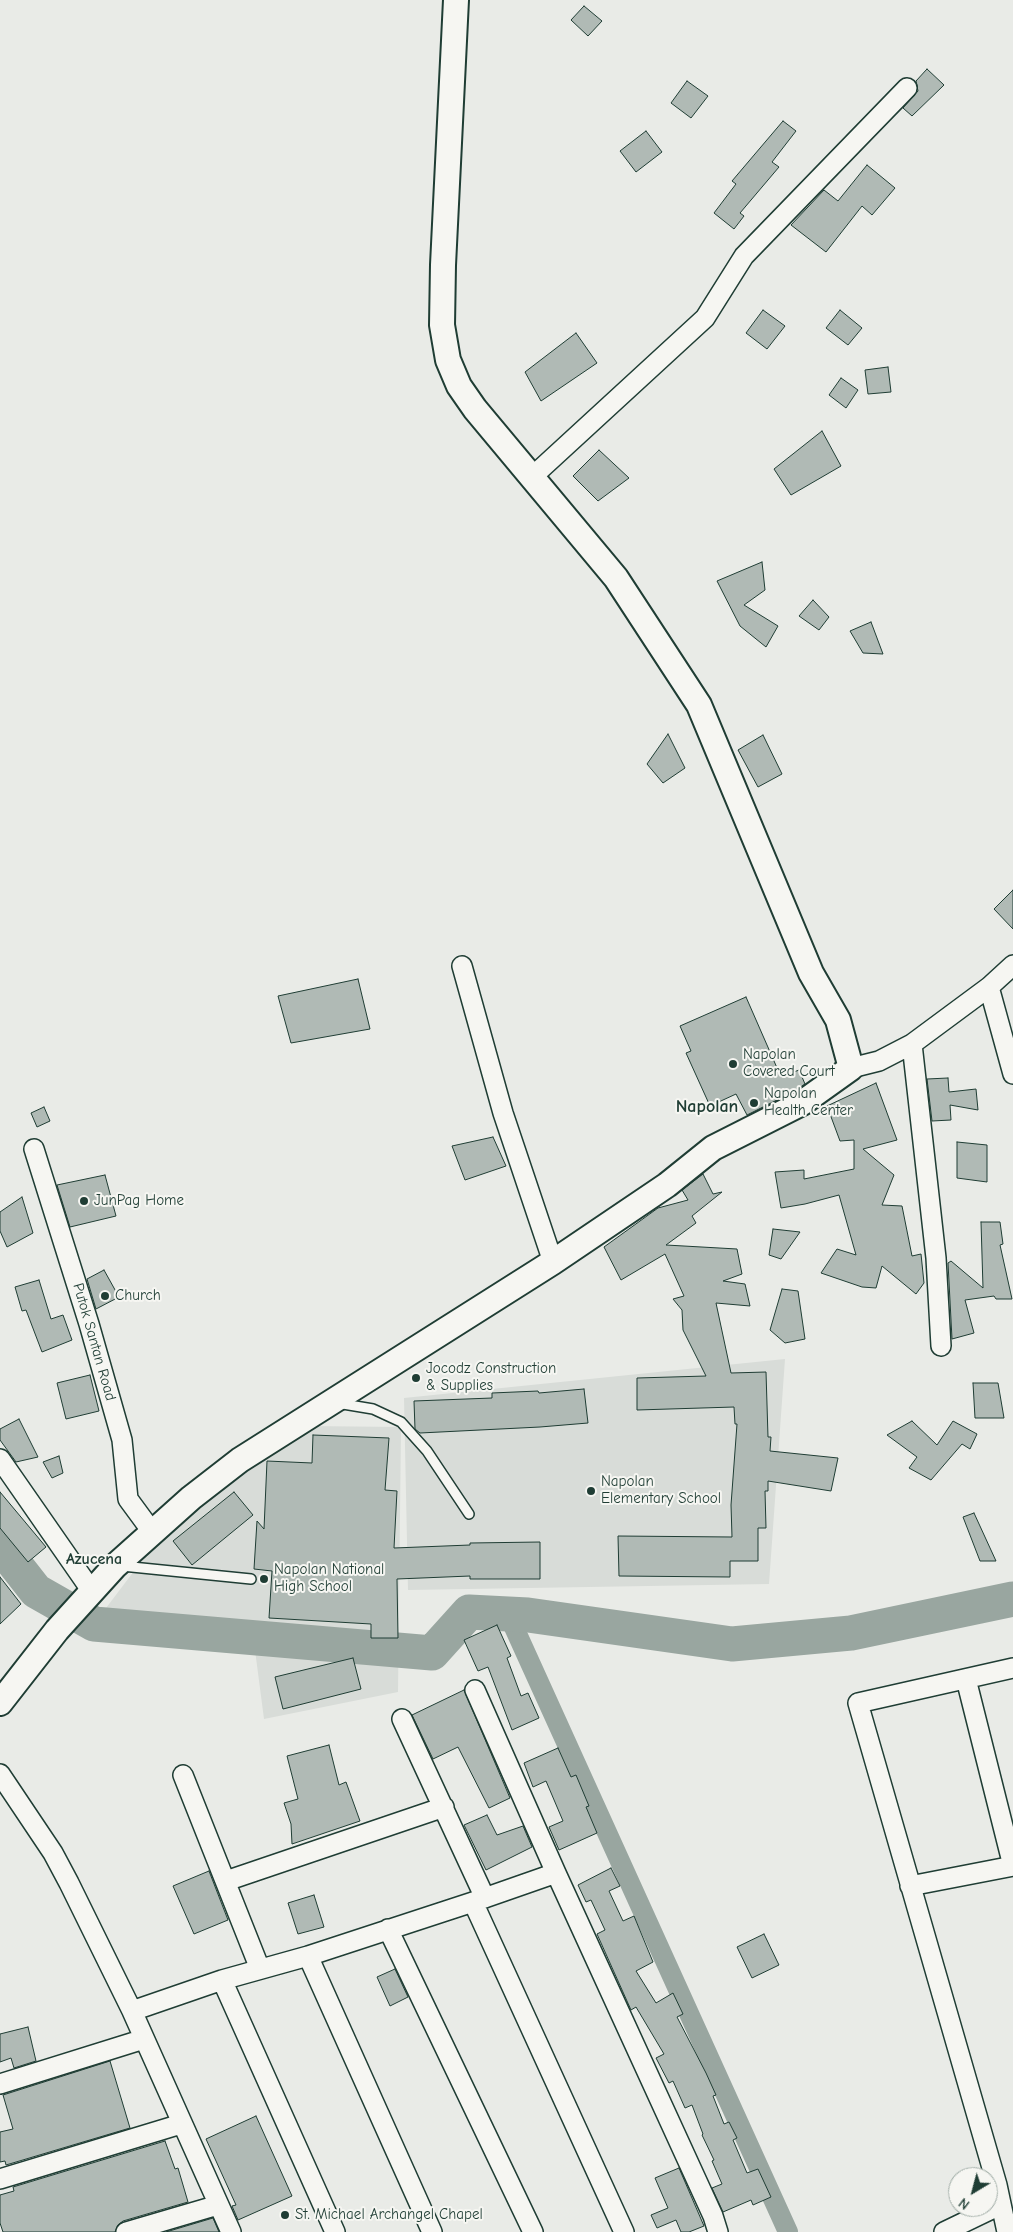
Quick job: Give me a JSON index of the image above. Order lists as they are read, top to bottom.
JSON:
{
  "streets": {
    "street": ["Putok Santan Road"]
  },
  "districts": ["Napolan", "Azucena"],
  "places": [
    "Napolan Covered Court",
    "Napolan Health Center",
    "JunPag Home",
    "Church",
    "Jocodz Construction & Supplies",
    "Napolan Elementary School",
    "Napolan National High School",
    "St. Michael Archangel Chapel"
  ],
  "north": "bottom left"
}
